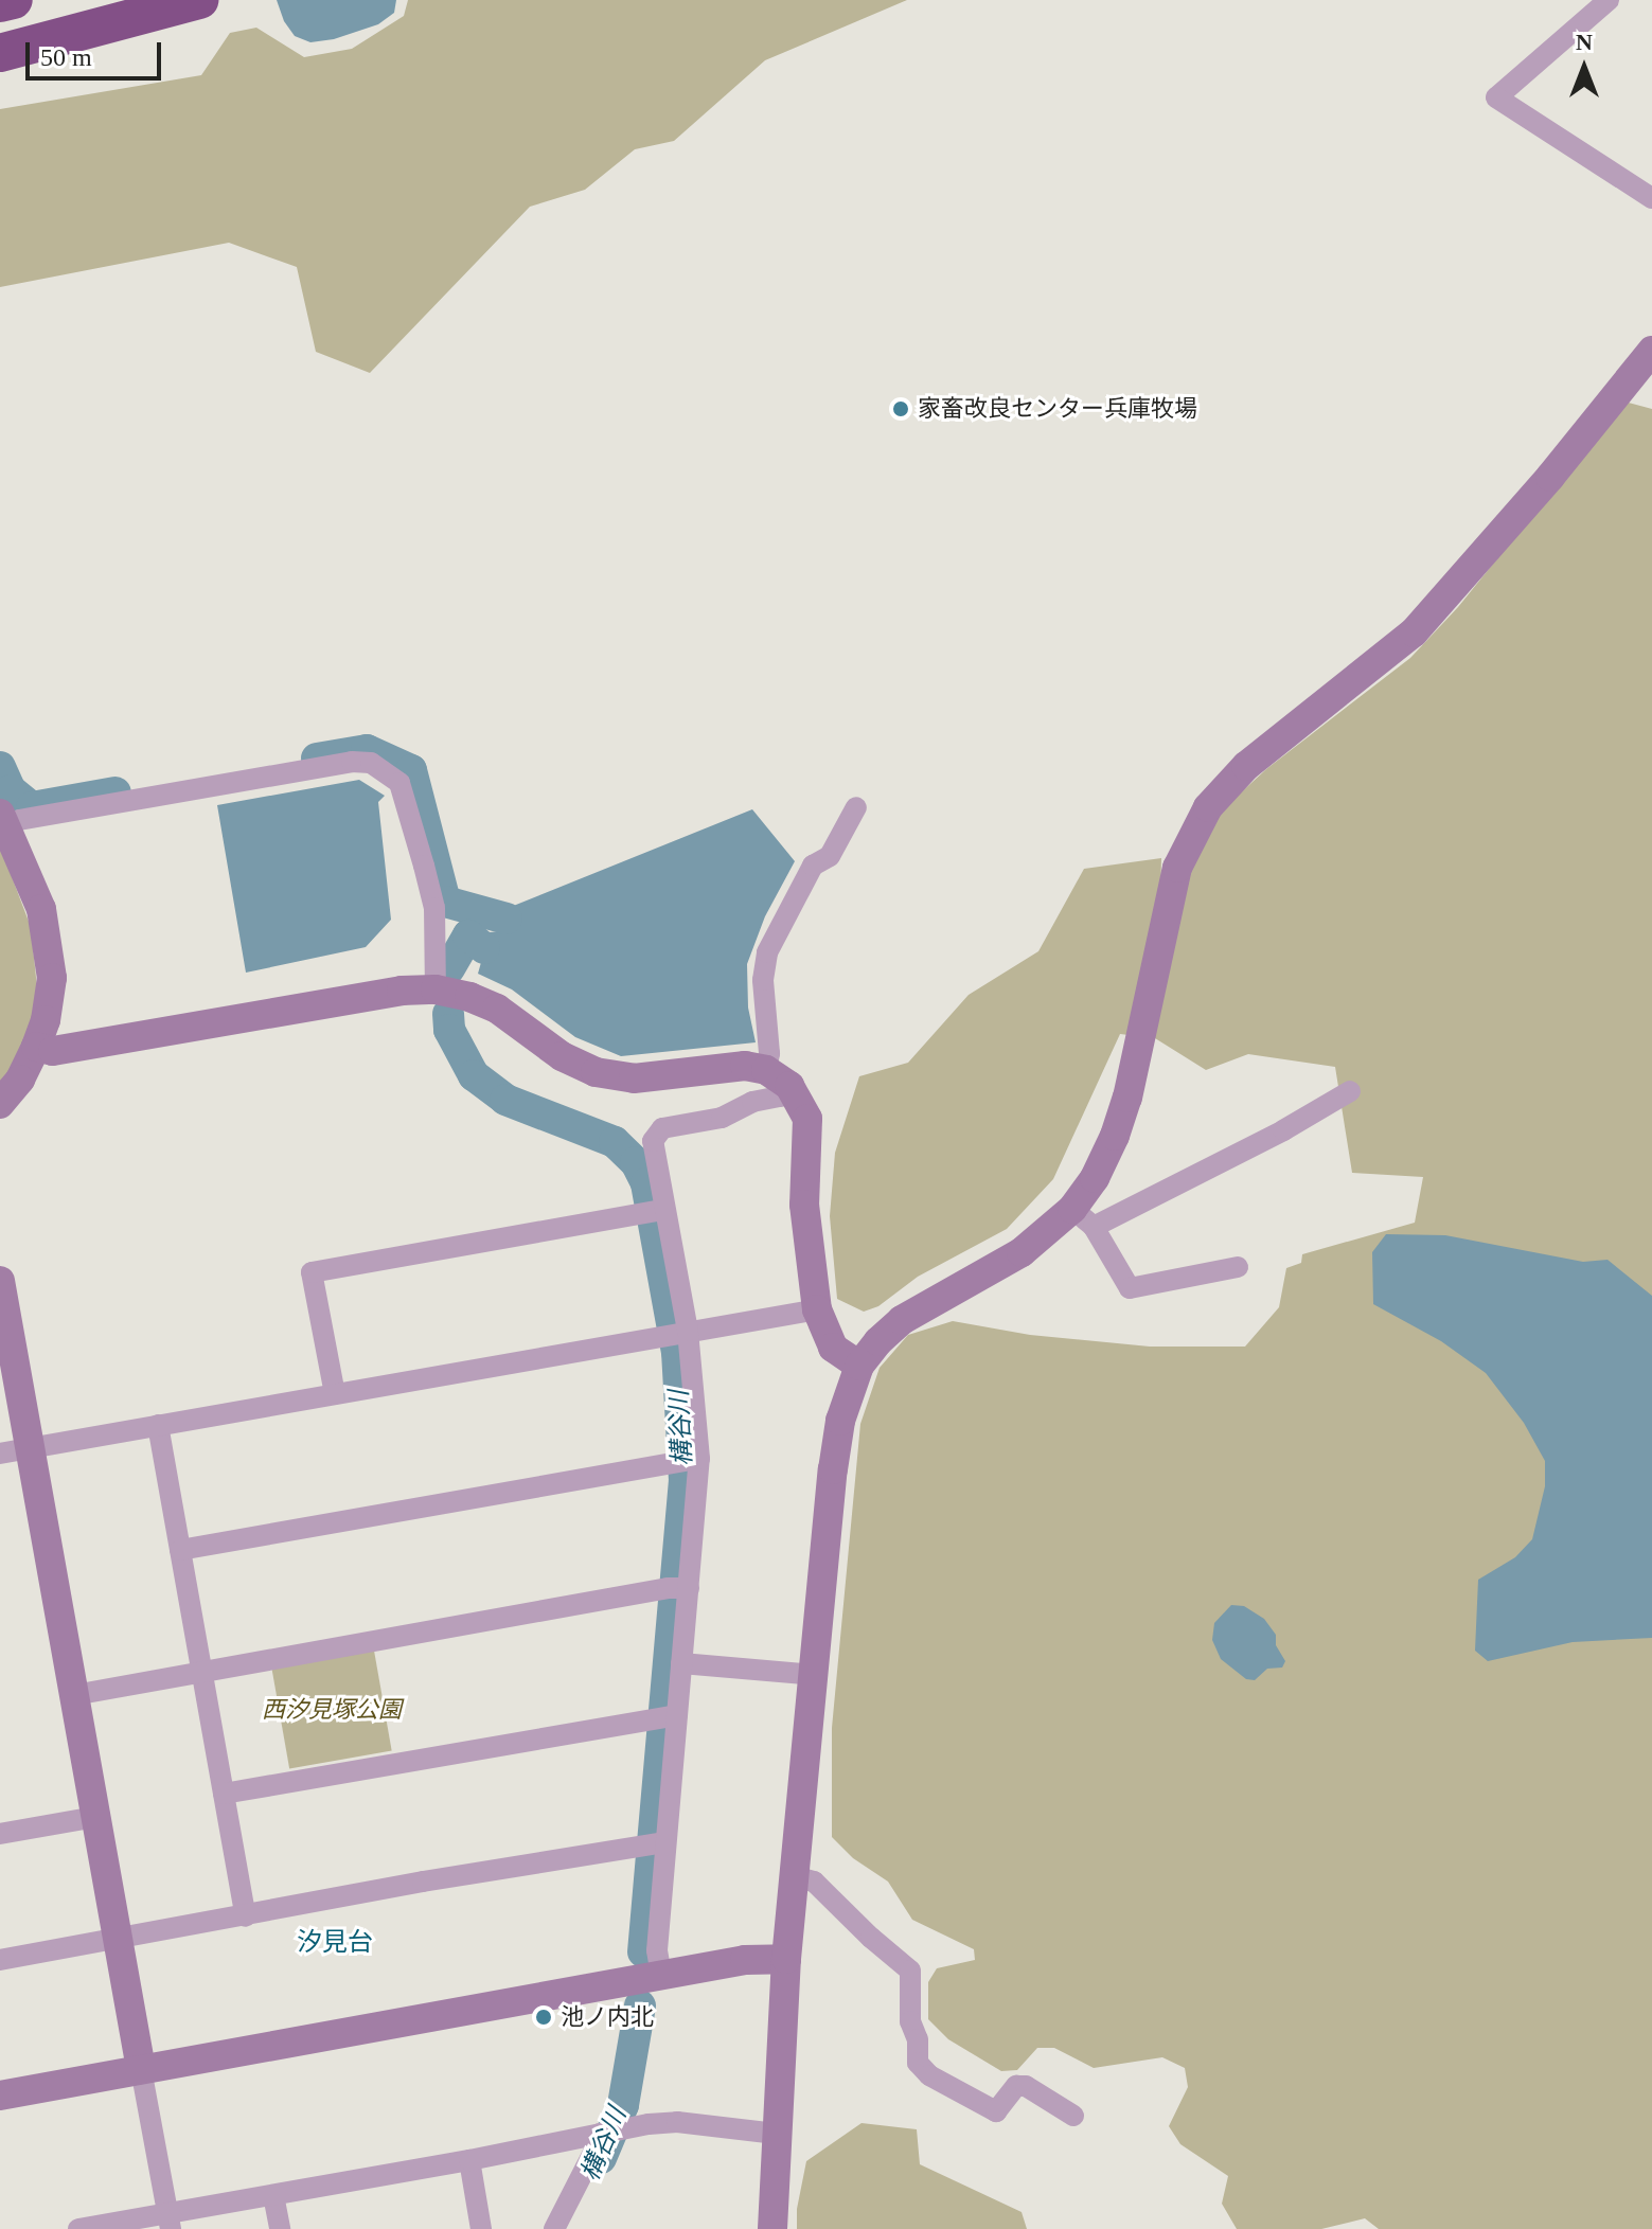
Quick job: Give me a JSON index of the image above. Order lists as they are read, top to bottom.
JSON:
{
  "districts": ["汐見台"],
  "water": ["構谷川"],
  "parks": ["西汐見塚公園"],
  "places": ["家畜改良センター兵庫牧場", "池ノ内北"],
  "scale_bar": "50 m",
  "north": "top"
}
